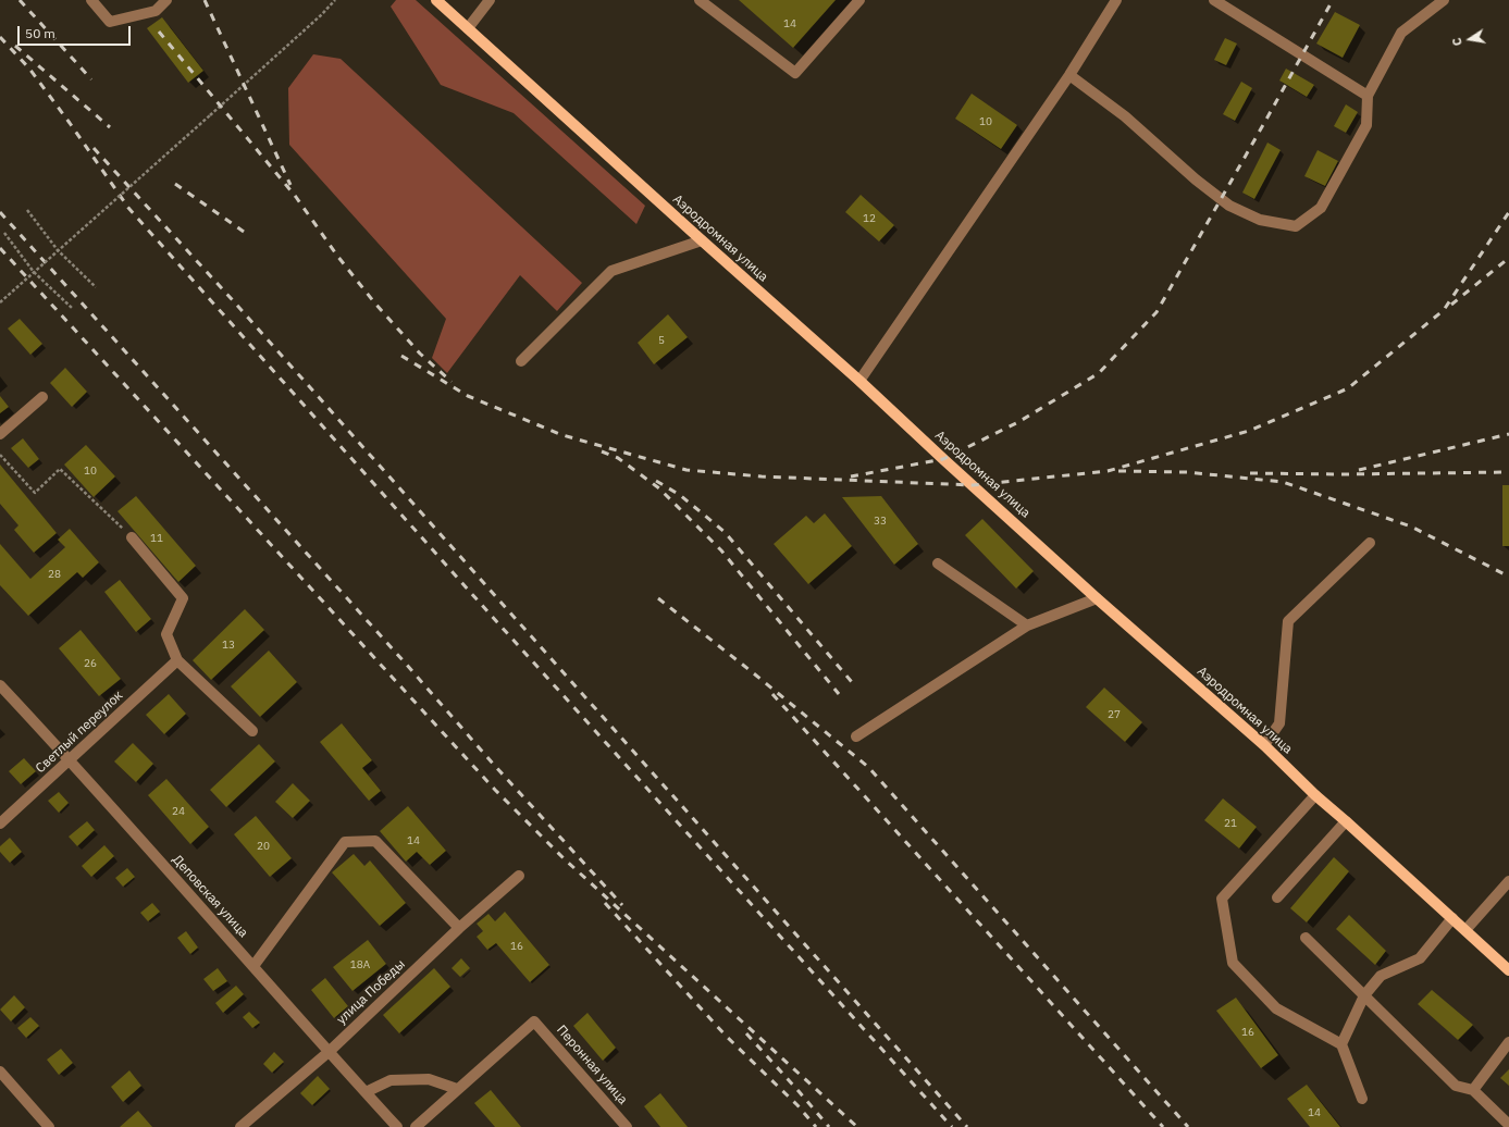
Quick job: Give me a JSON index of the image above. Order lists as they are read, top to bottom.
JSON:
{
  "streets": {
    "main road": ["Аэродромная улица"],
    "street": [
      "Светлый переулок",
      "Деповская улица",
      "улица Победы",
      "Перонная улица"
    ]
  },
  "crossings": [
    ["Светлый переулок", "Деповская улица"],
    ["Деповская улица", "улица Победы"]
  ],
  "house_numbers": [
    "14",
    "10",
    "12",
    "5",
    "10",
    "33",
    "11",
    "28",
    "13",
    "26",
    "27",
    "24",
    "21",
    "14",
    "20",
    "16",
    "18А",
    "16",
    "14"
  ],
  "scale_bar": "50 m",
  "north": "left"
}
